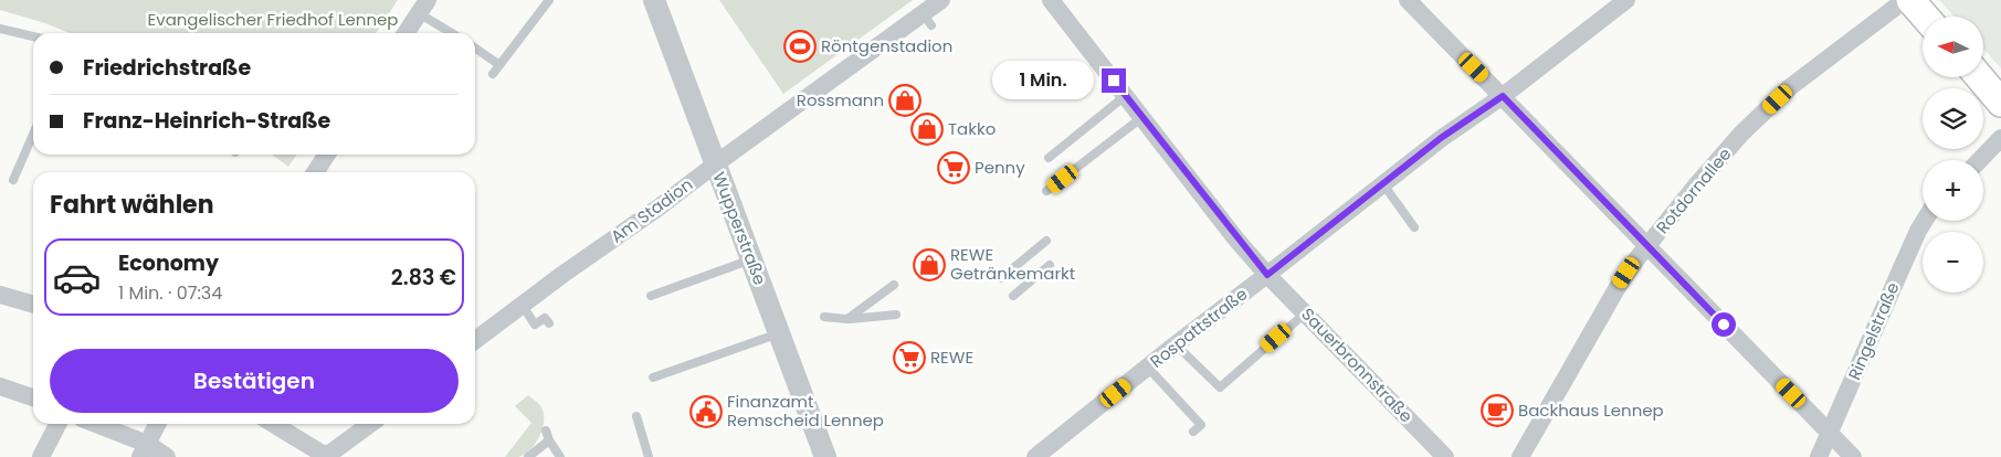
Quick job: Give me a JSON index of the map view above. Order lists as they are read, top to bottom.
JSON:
{
  "streets": {
    "street": [
      "Rotdornallee",
      "Am Stadion",
      "Wupperstraße",
      "Rospattstraße",
      "Ringelstraße",
      "Sauerbronnstraße"
    ]
  },
  "crossings": [
    ["Am Stadion", "Wupperstraße"],
    ["Rospattstraße", "Sauerbronnstraße"]
  ],
  "parks": ["Evangelischer Friedhof Lennep"],
  "places": {
    "sports": ["Röntgenstadion"],
    "shop": ["Rossmann", "Takko", "REWE Getränkemarkt"],
    "supermarket": ["Penny", "REWE"],
    "cafe": ["Backhaus Lennep"],
    "public building": ["Finanzamt Remscheid Lennep"]
  },
  "north": "left",
  "page": {
    "map_buttons": ["+", "−"],
    "banner": ["Friedrichstraße", "Franz-Heinrich-Straße"],
    "bubble": "1 Min.",
    "heading": "Fahrt wählen",
    "list": [
      {
        "name": "Economy",
        "note": "1 Min. · 07:34",
        "value": "2.83 €"
      }
    ],
    "buttons": "Bestätigen"
  }
}
